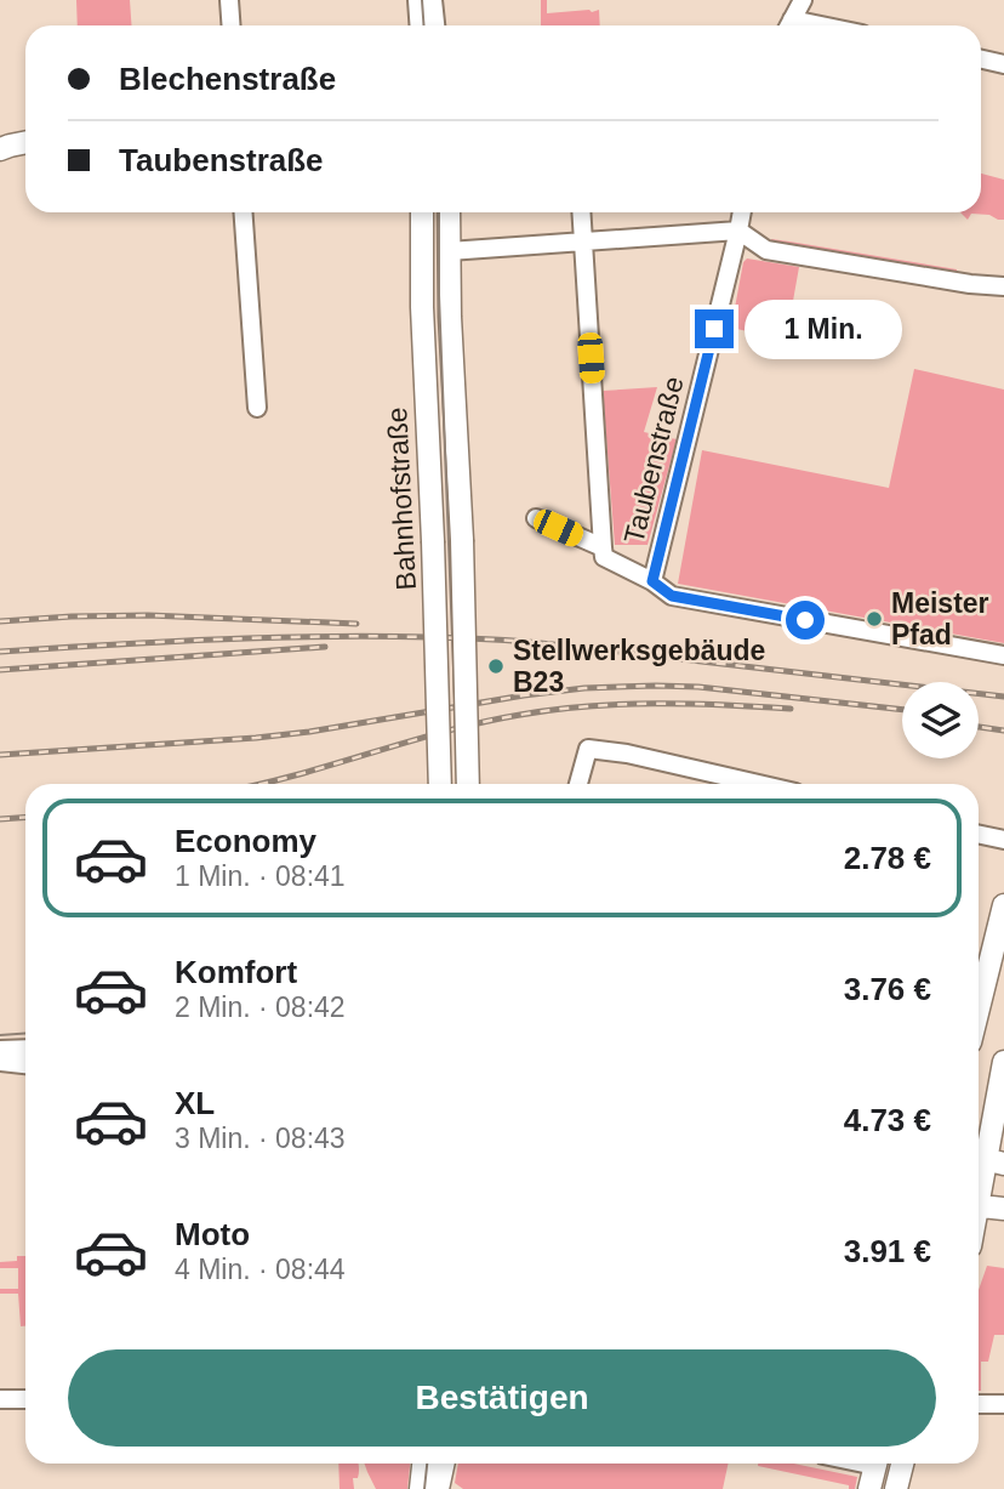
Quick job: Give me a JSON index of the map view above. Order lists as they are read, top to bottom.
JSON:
{
  "streets": {
    "main road": ["Bahnhofstraße"],
    "street": ["Taubenstraße"]
  },
  "places": ["Meister Pfad", "Stellwerksgebäude B23"],
  "page": {
    "banner": ["Blechenstraße", "Taubenstraße"],
    "bubble": "1 Min.",
    "list": [
      {
        "name": "Economy",
        "note": "1 Min. · 08:41",
        "value": "2.78 €"
      },
      {
        "name": "Komfort",
        "note": "2 Min. · 08:42",
        "value": "3.76 €"
      },
      {
        "name": "XL",
        "note": "3 Min. · 08:43",
        "value": "4.73 €"
      },
      {
        "name": "Moto",
        "note": "4 Min. · 08:44",
        "value": "3.91 €"
      }
    ],
    "buttons": "Bestätigen"
  }
}
